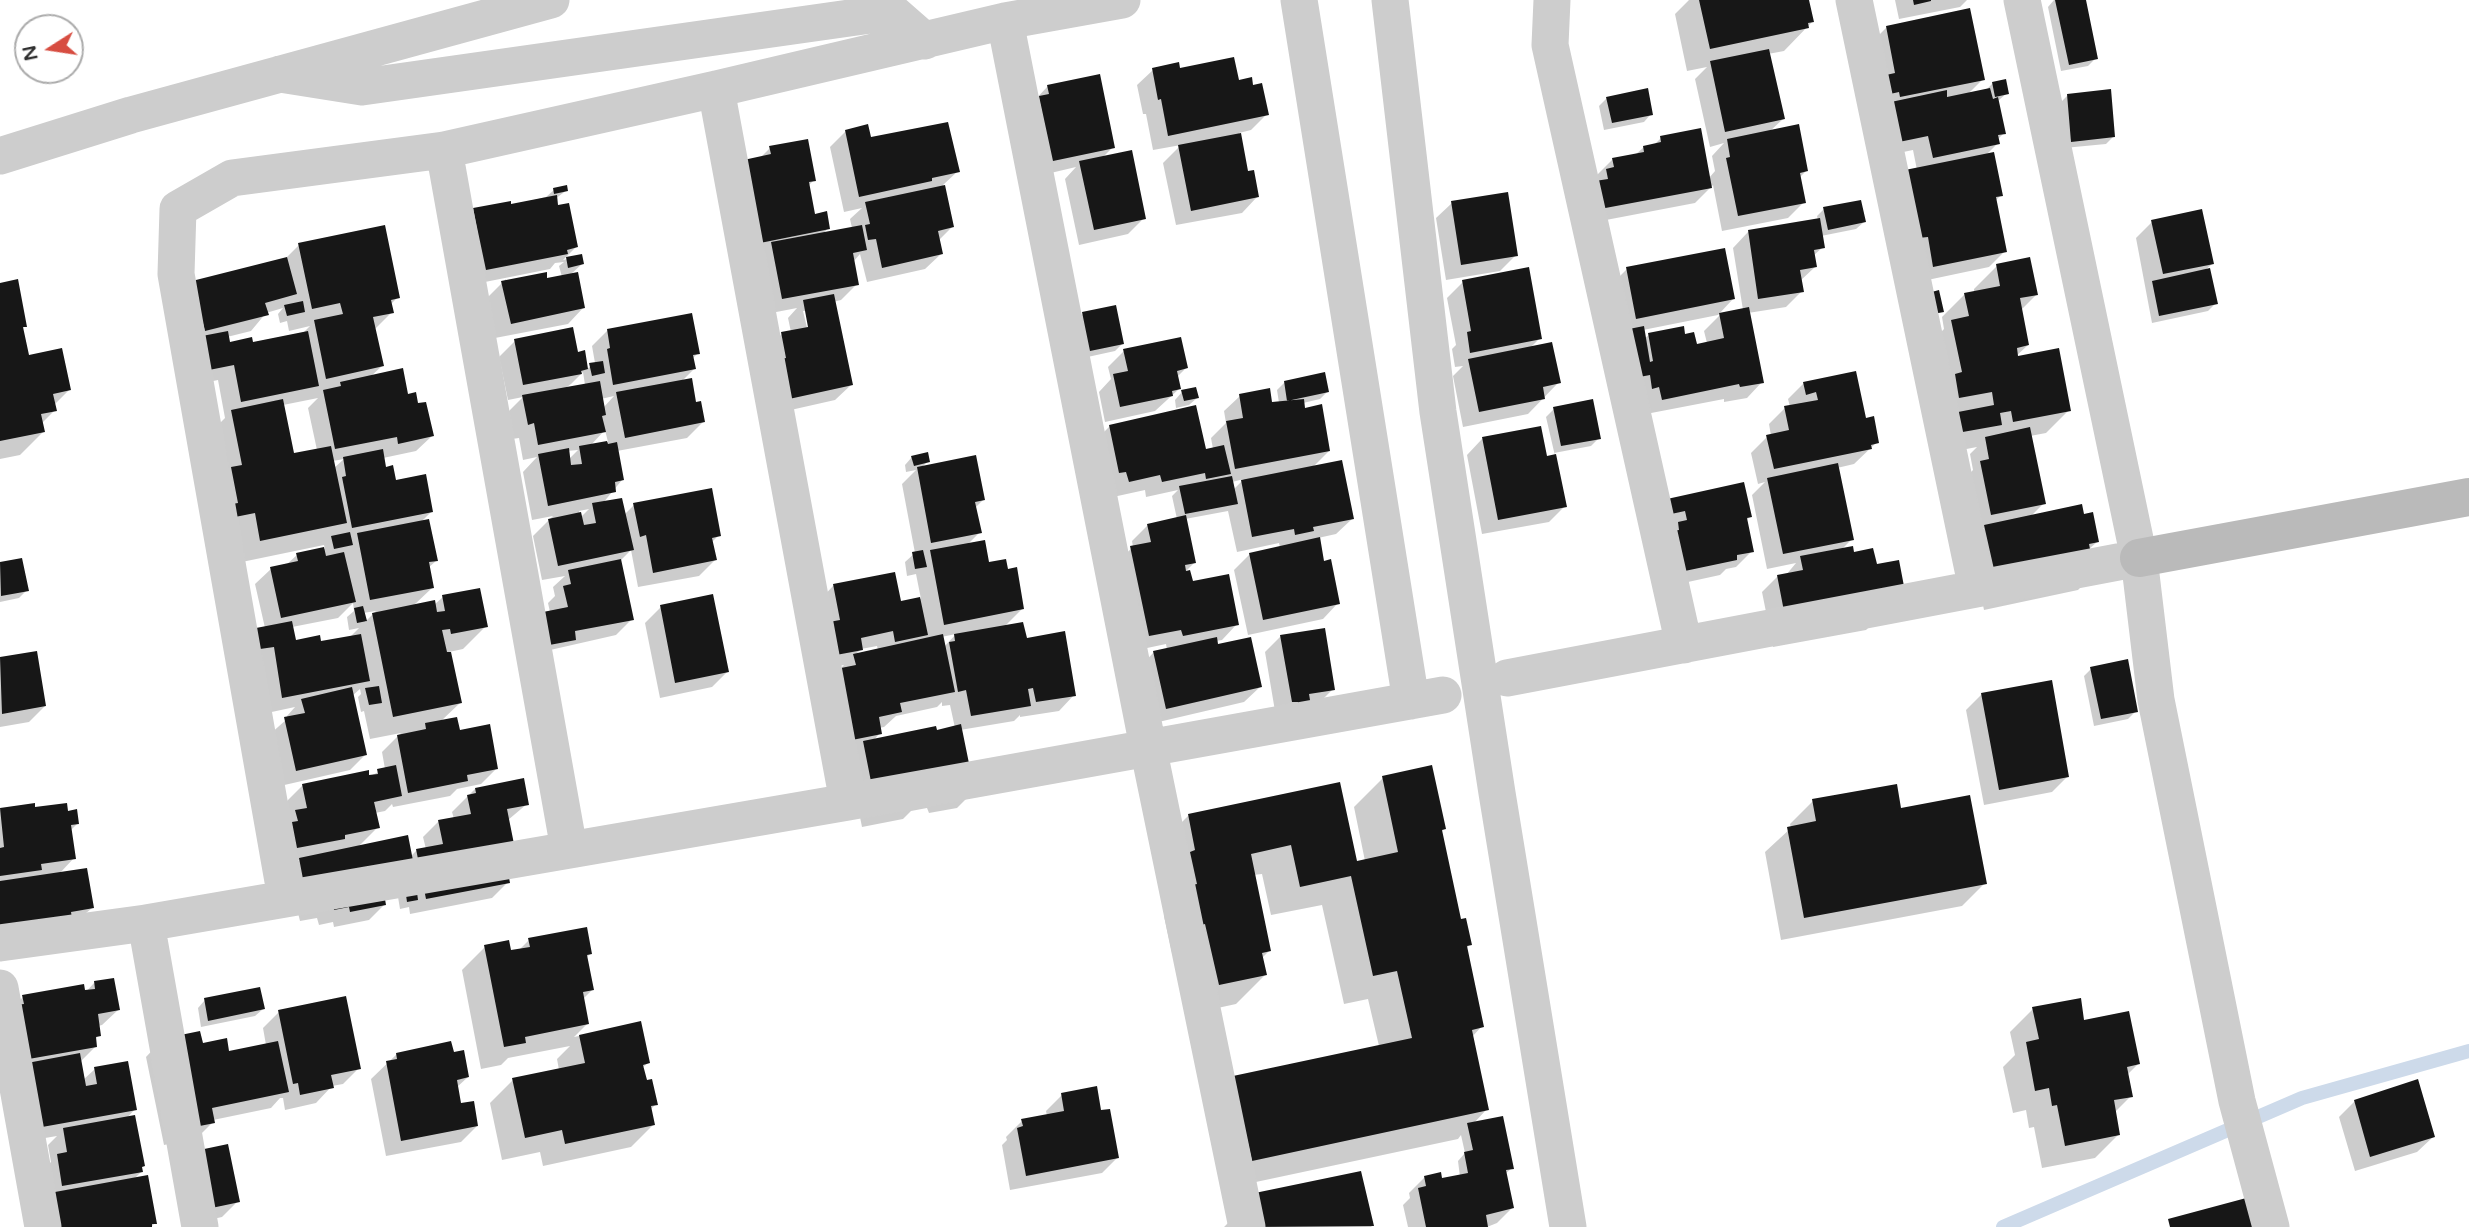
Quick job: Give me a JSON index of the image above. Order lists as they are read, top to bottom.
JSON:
{
  "north": "left"
}
